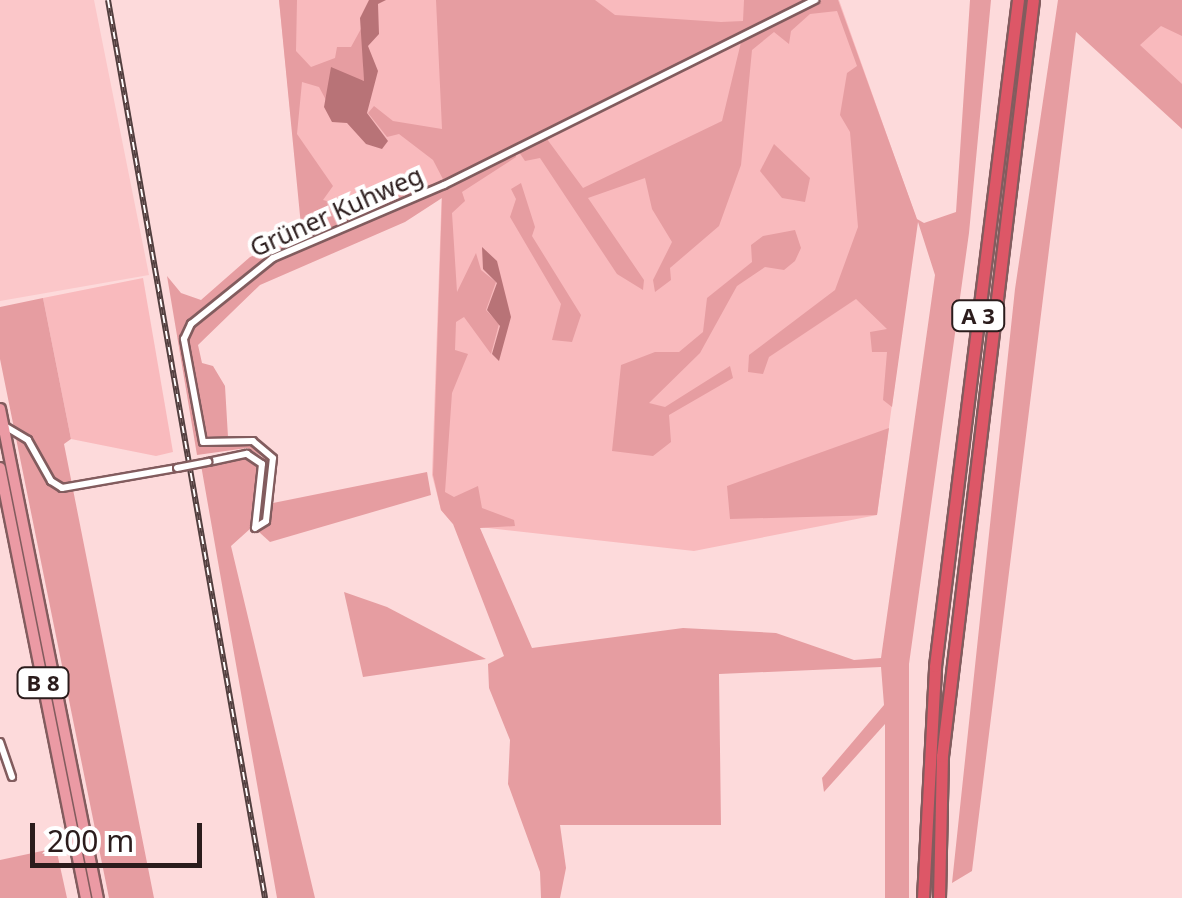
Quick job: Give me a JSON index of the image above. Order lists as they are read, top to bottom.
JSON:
{
  "streets": {
    "highway": ["A 3"],
    "main road": ["B 8"],
    "street": ["Grüner Kuhweg"]
  },
  "crossings": [
    ["Grüner Kuhweg", "B 8"]
  ],
  "scale_bar": "200 m"
}
